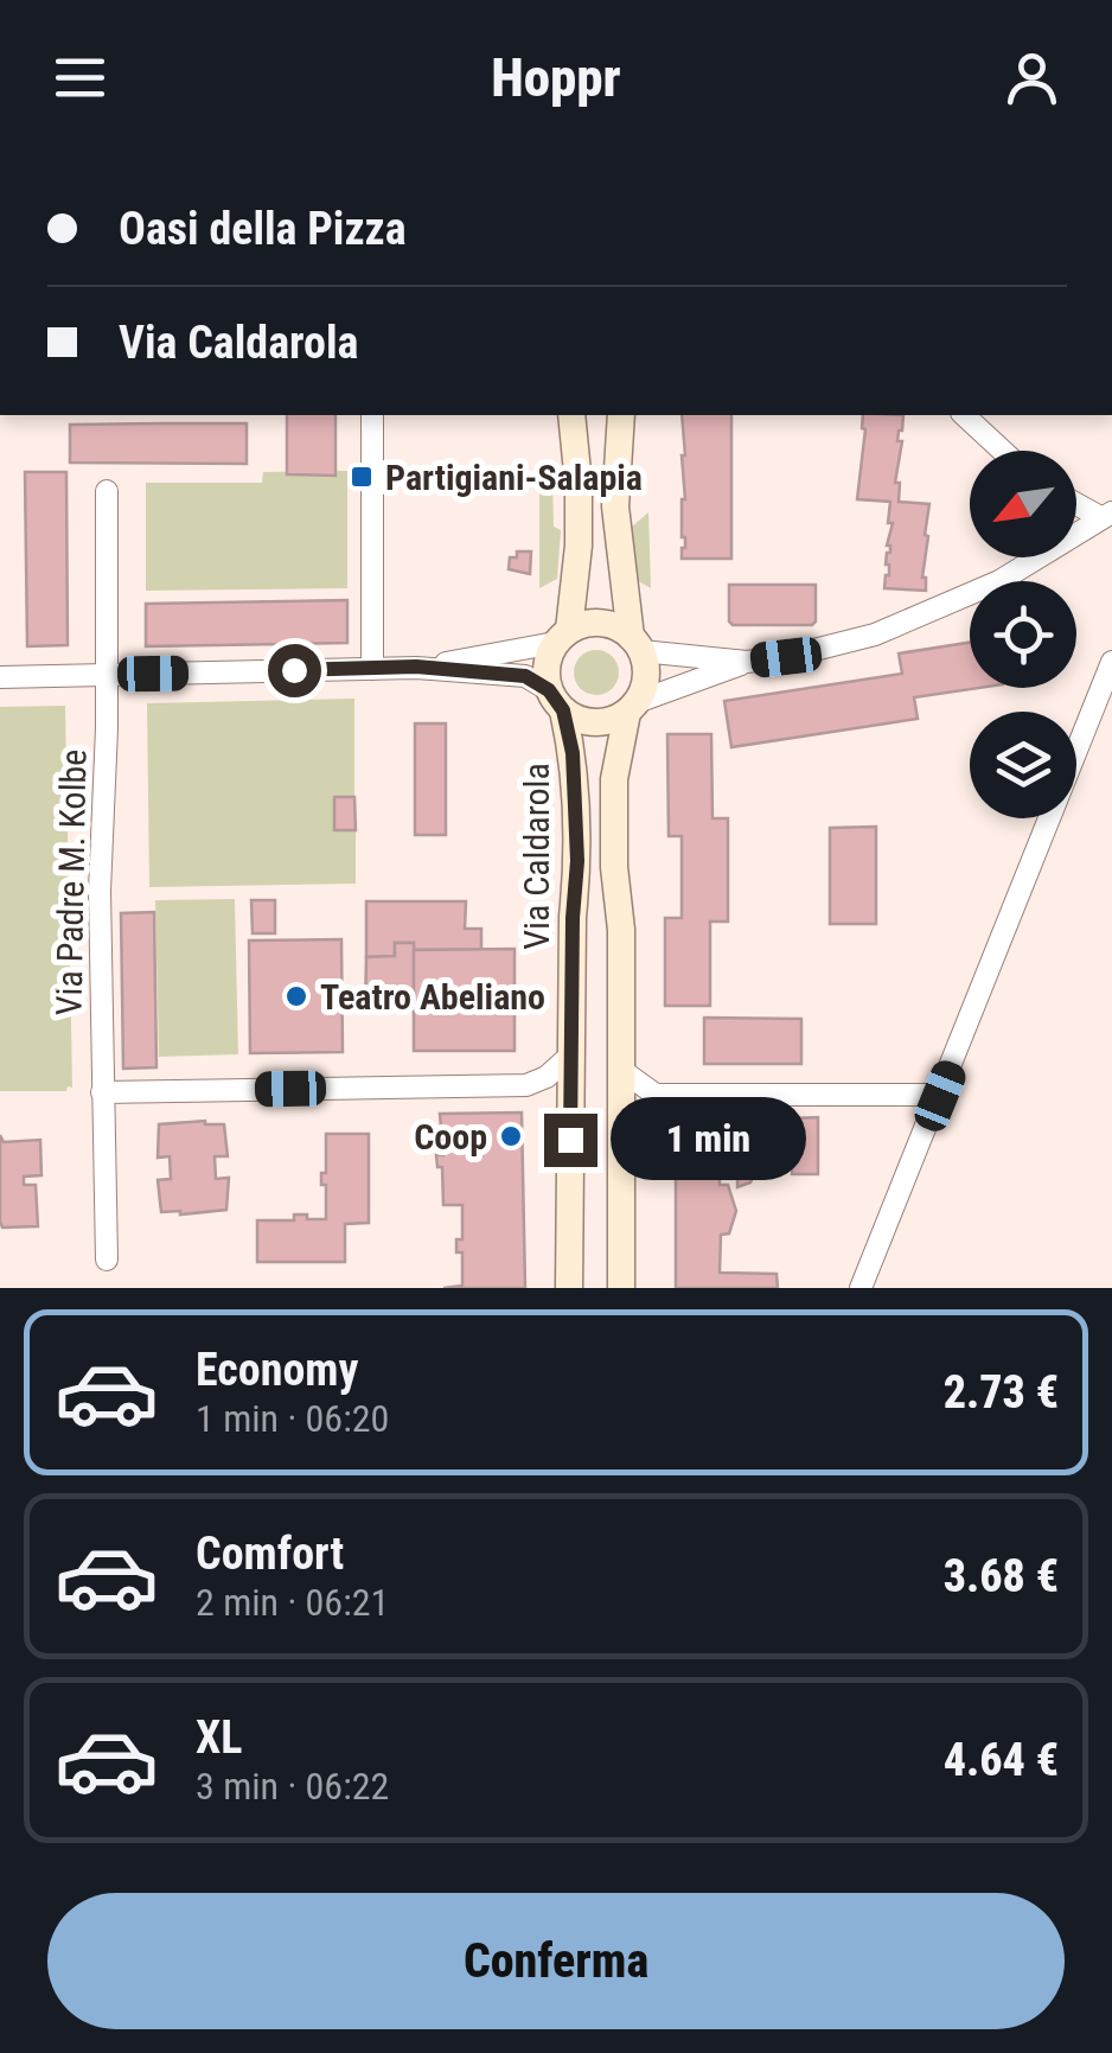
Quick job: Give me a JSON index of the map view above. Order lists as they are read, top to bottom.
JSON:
{
  "streets": {
    "street": ["Via Caldarola", "Via Padre M. Kolbe"]
  },
  "places": {
    "transit": ["Partigiani-Salapia"],
    "other": ["Teatro Abeliano", "Coop"]
  },
  "north": "bottom left",
  "page": {
    "header": "Hoppr",
    "banner": ["Oasi della Pizza", "Via Caldarola"],
    "bubble": "1 min",
    "list": [
      {
        "name": "Economy",
        "note": "1 min · 06:20",
        "value": "2.73 €"
      },
      {
        "name": "Comfort",
        "note": "2 min · 06:21",
        "value": "3.68 €"
      },
      {
        "name": "XL",
        "note": "3 min · 06:22",
        "value": "4.64 €"
      }
    ],
    "buttons": "Conferma"
  }
}
